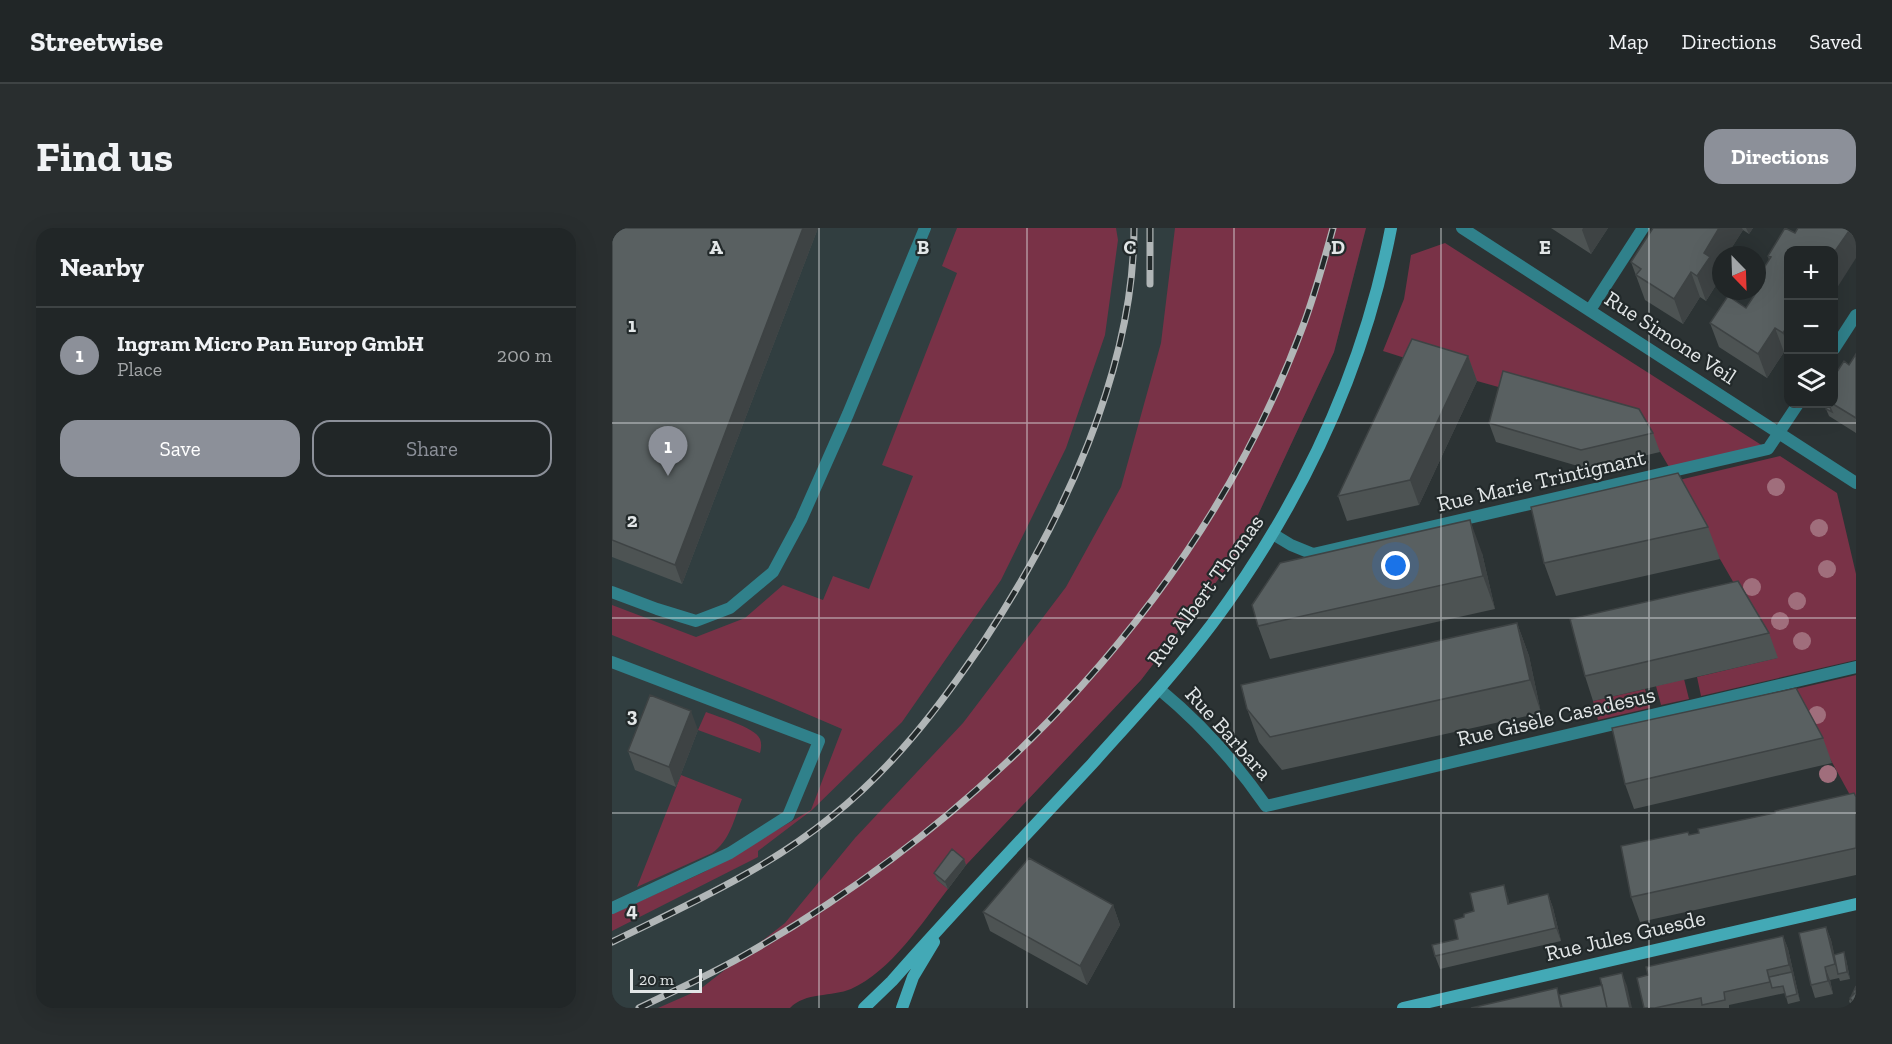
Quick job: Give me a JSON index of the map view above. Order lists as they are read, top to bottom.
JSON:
{
  "streets": {
    "street": [
      "Rue Simone Veil",
      "Rue Marie Trintignant",
      "Rue Albert Thomas",
      "Rue Gisèle Casadesus",
      "Rue Barbara",
      "Rue Jules Guesde"
    ]
  },
  "crossings": [
    ["Rue Simone Veil", "Rue Marie Trintignant"],
    ["Rue Marie Trintignant", "Rue Albert Thomas"],
    ["Rue Albert Thomas", "Rue Barbara"],
    ["Rue Gisèle Casadesus", "Rue Barbara"]
  ],
  "scale_bar": "20 m",
  "north": "bottom right",
  "page": {
    "header": "Streetwise",
    "nav": ["Map", "Directions", "Saved"],
    "buttons": [
      "Directions",
      ["Save", "Share"]
    ],
    "title": "Find us",
    "heading": "Nearby",
    "map_buttons": ["+", "−"],
    "list": [
      {
        "mark": "1",
        "name": "Ingram Micro Pan Europ GmbH",
        "note": "Place",
        "value": "200 m"
      }
    ],
    "pins": "1",
    "scale": "20 m"
  },
  "grid": {
    "columns": [
      "A",
      "B",
      "C",
      "D",
      "E"
    ],
    "rows": [
      "1",
      "2",
      "3",
      "4"
    ]
  }
}
